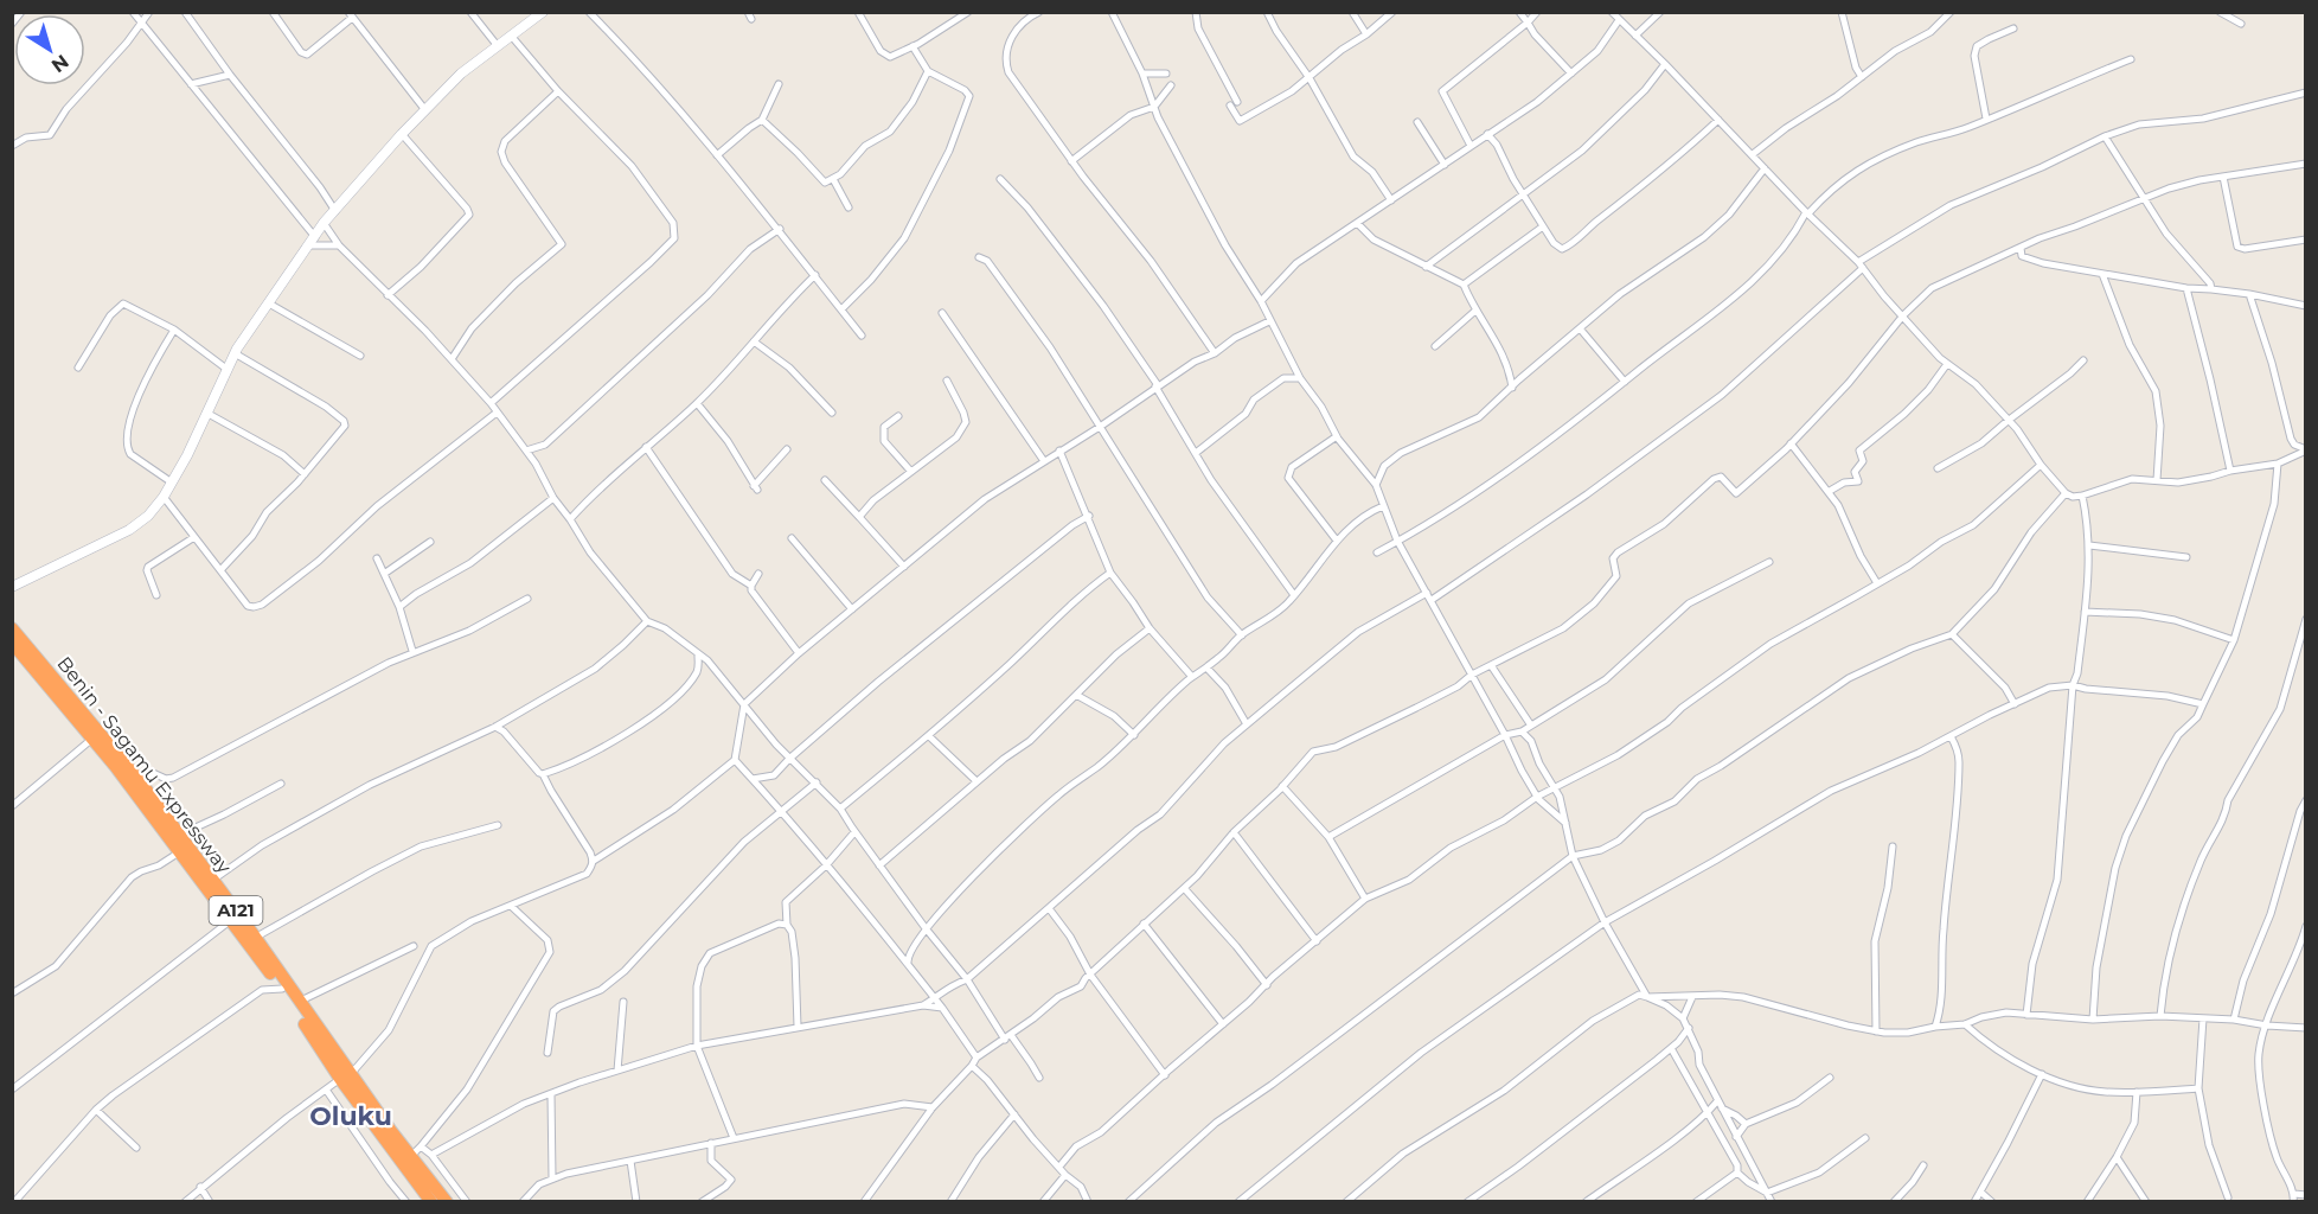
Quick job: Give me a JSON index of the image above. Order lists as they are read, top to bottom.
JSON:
{
  "streets": {
    "highway": ["Benin - Sagamu Expressway", "A121"]
  },
  "crossings": [
    ["Benin - Sagamu Expressway", "A121"]
  ],
  "districts": ["Oluku"],
  "north": "bottom right"
}
